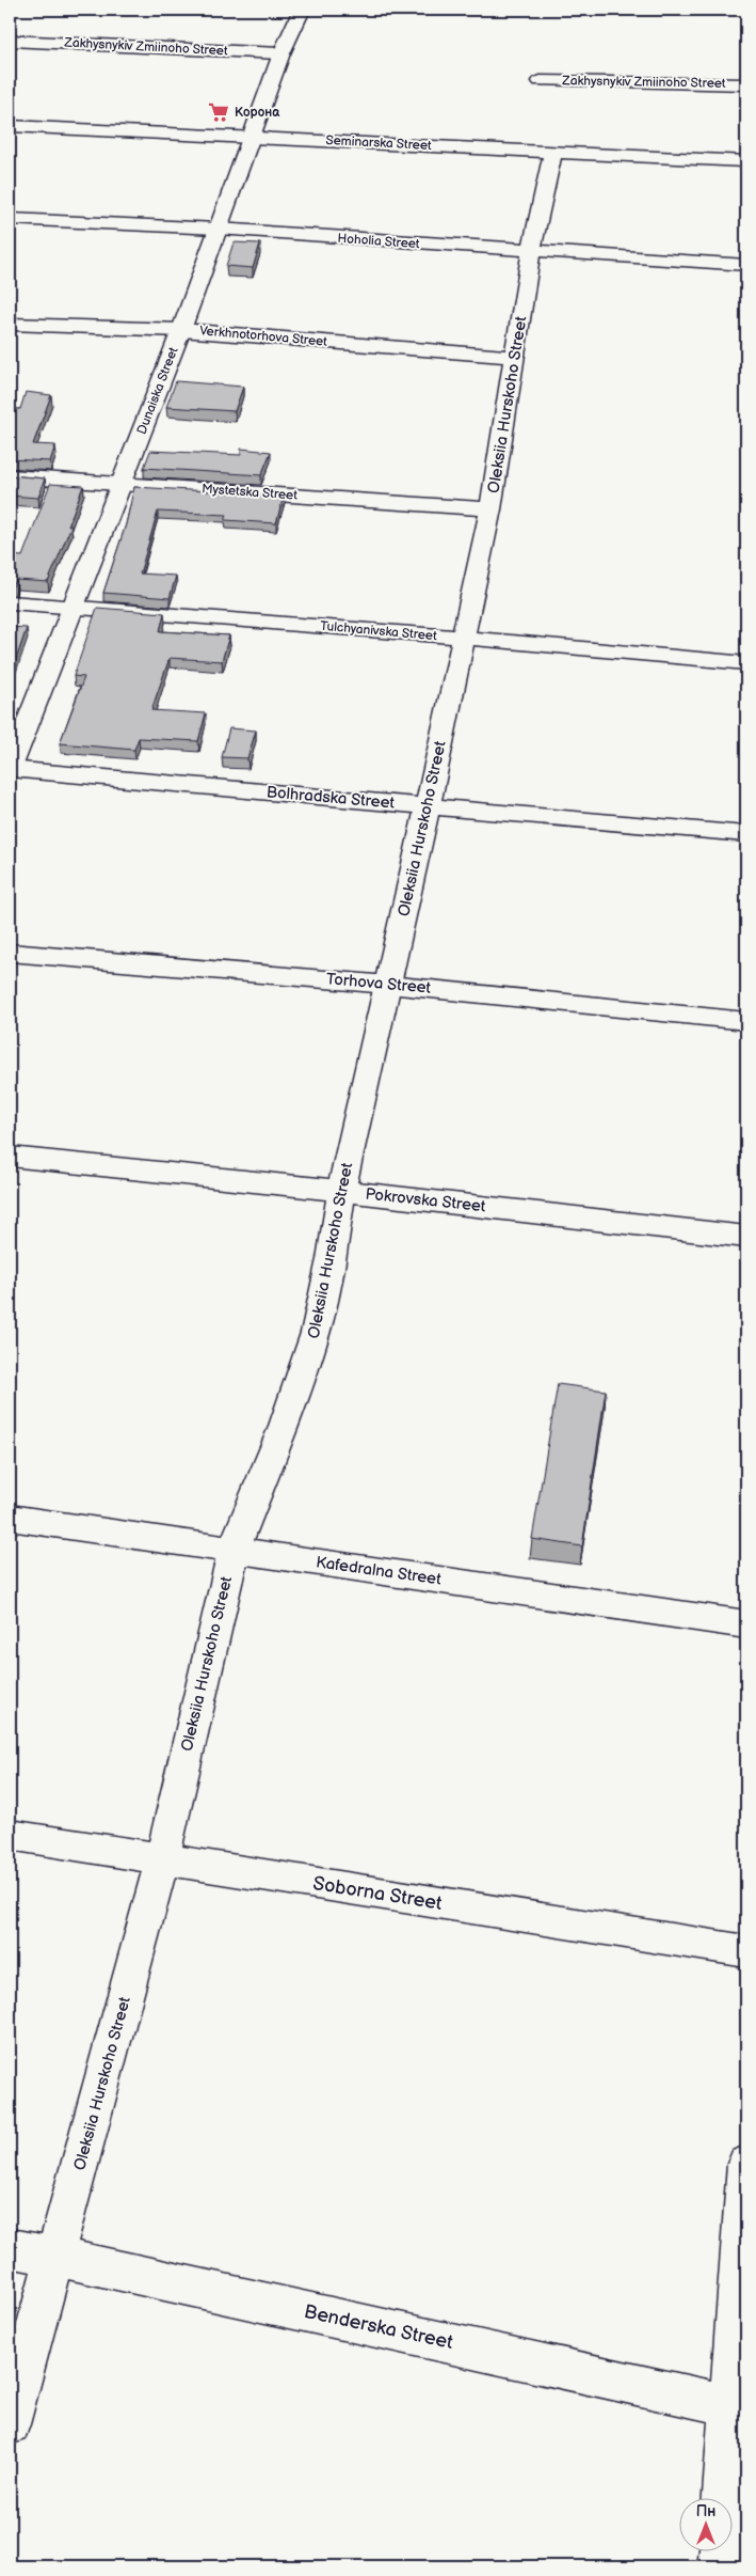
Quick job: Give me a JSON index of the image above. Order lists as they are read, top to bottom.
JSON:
{
  "streets": {
    "street": [
      "Zakhysnykiv Zmiinoho Street",
      "Seminarska Street",
      "Hoholia Street",
      "Verkhnotorhova Street",
      "Dunaiska Street",
      "Oleksiia Hurskoho Street",
      "Mystetska Street",
      "Tulchyanivska Street",
      "Bolhradska Street",
      "Torhova Street",
      "Pokrovska Street",
      "Kafedralna Street",
      "Soborna Street",
      "Benderska Street"
    ]
  },
  "crossings": [
    ["Zakhysnykiv Zmiinoho Street", "Dunaiska Street"],
    ["Seminarska Street", "Dunaiska Street"],
    ["Seminarska Street", "Oleksiia Hurskoho Street"],
    ["Hoholia Street", "Dunaiska Street"],
    ["Hoholia Street", "Oleksiia Hurskoho Street"],
    ["Verkhnotorhova Street", "Dunaiska Street"],
    ["Verkhnotorhova Street", "Oleksiia Hurskoho Street"],
    ["Dunaiska Street", "Mystetska Street"],
    ["Dunaiska Street", "Tulchyanivska Street"],
    ["Dunaiska Street", "Bolhradska Street"],
    ["Oleksiia Hurskoho Street", "Mystetska Street"],
    ["Oleksiia Hurskoho Street", "Tulchyanivska Street"],
    ["Oleksiia Hurskoho Street", "Bolhradska Street"],
    ["Oleksiia Hurskoho Street", "Torhova Street"],
    ["Oleksiia Hurskoho Street", "Pokrovska Street"],
    ["Oleksiia Hurskoho Street", "Kafedralna Street"],
    ["Oleksiia Hurskoho Street", "Soborna Street"],
    ["Oleksiia Hurskoho Street", "Benderska Street"]
  ],
  "places": {
    "supermarket": ["Корона"]
  },
  "north": "top"
}
